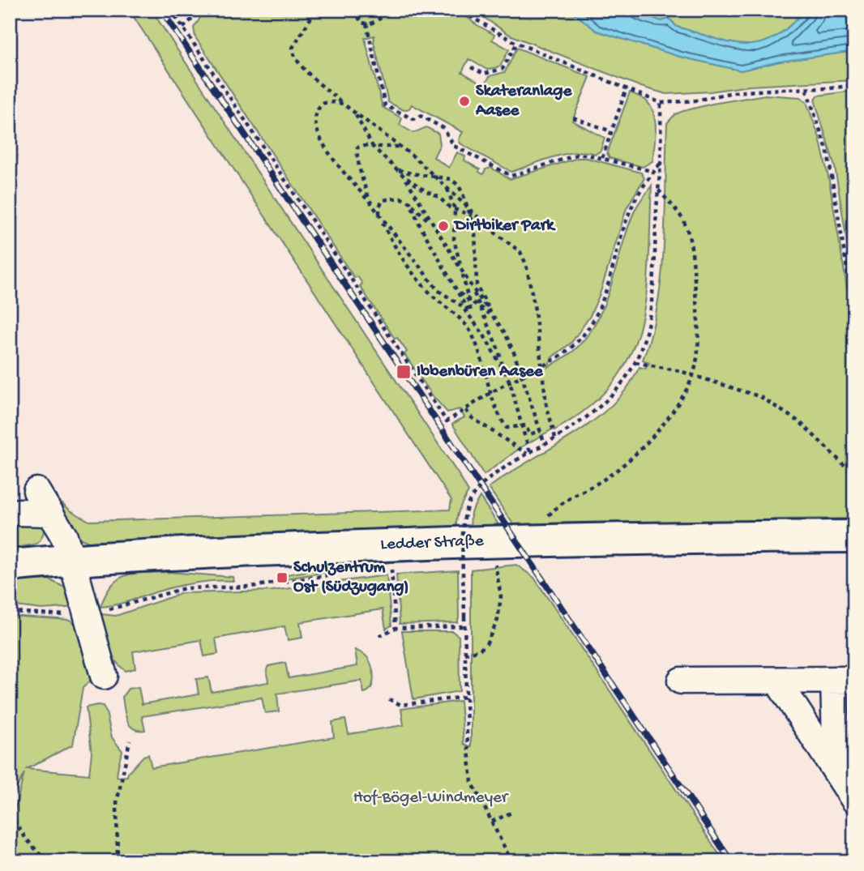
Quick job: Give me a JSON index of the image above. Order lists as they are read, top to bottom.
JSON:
{
  "streets": {
    "main road": ["Ledder Straße"]
  },
  "parks": ["Hof-Bögel-Windmeyer"],
  "places": {
    "other": ["Skateranlage Aasee", "Dirtbiker Park"],
    "transit": ["Ibbenbüren Aasee", "Schulzentrum Ost (Südzugang)"]
  }
}
